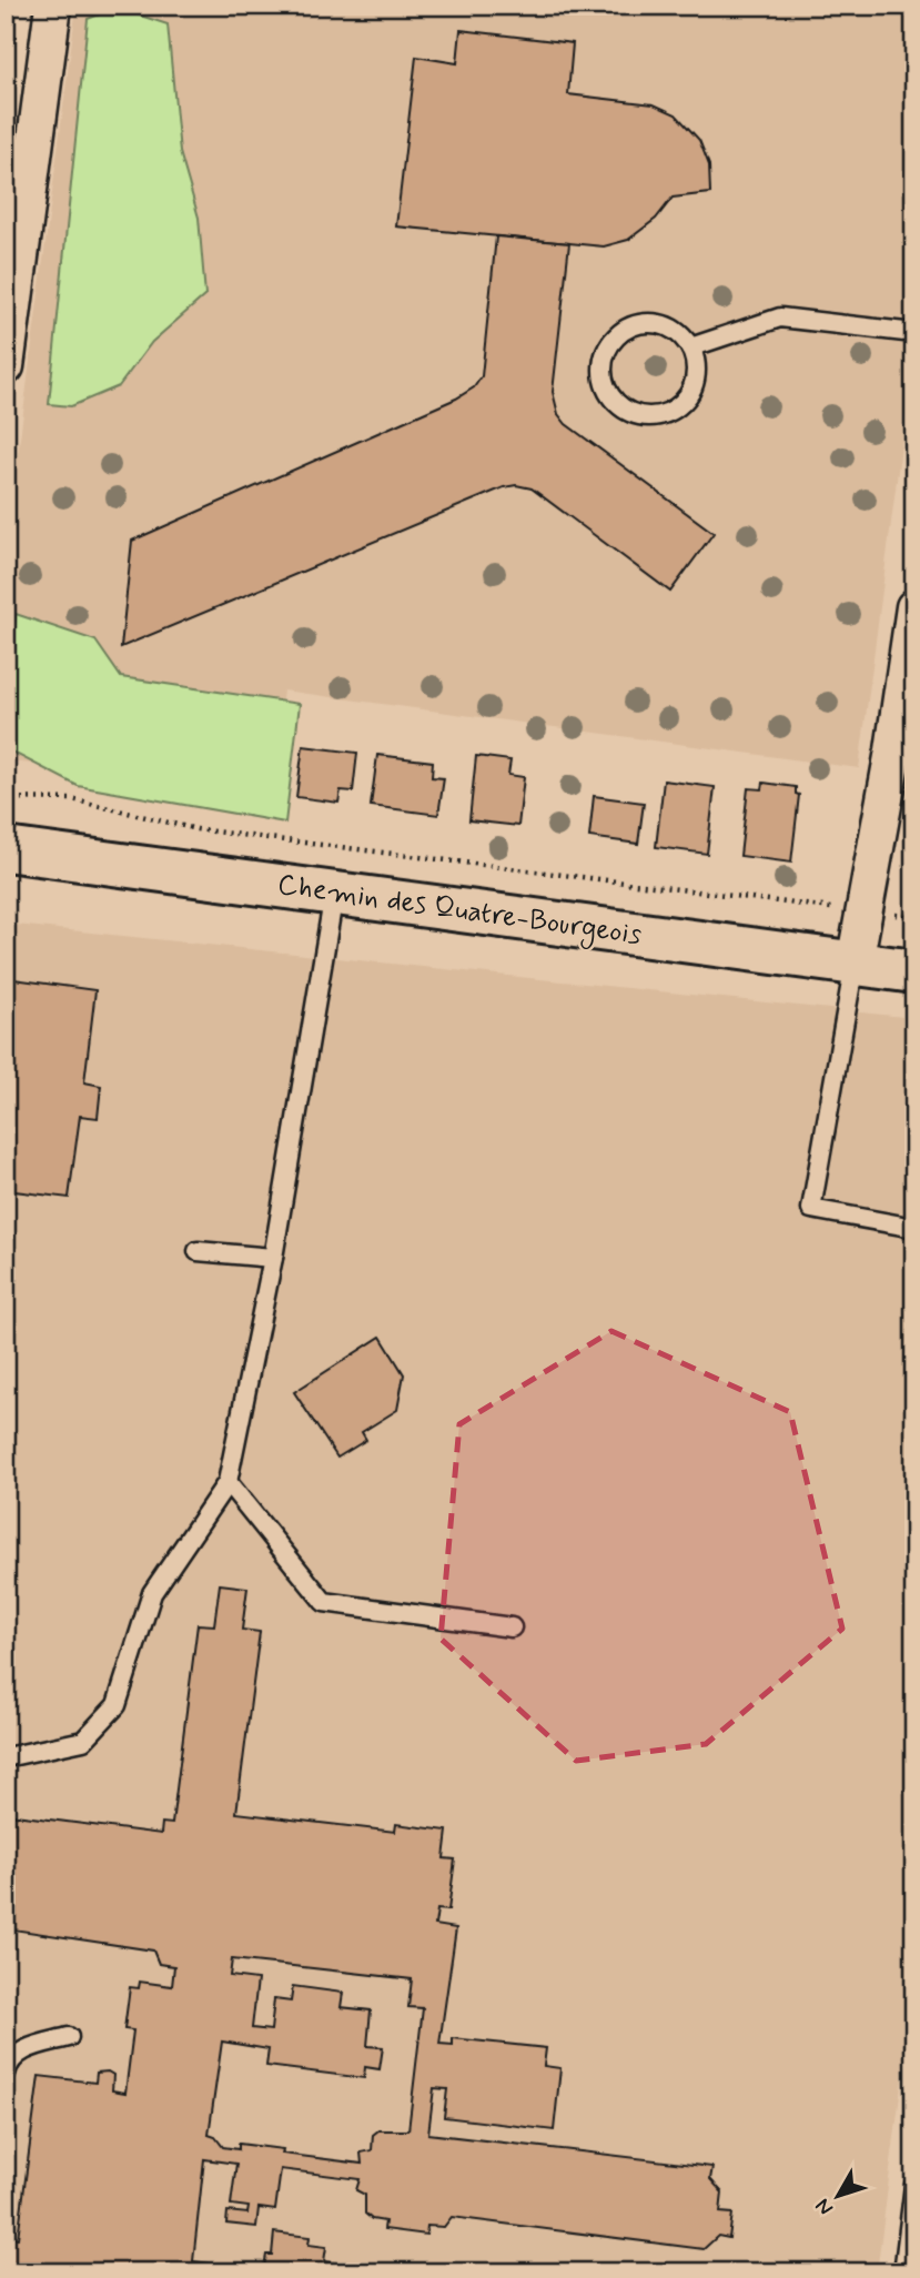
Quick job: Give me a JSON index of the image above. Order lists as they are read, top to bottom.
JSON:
{
  "streets": {
    "main road": ["Chemin des Quatre-Bourgeois"]
  },
  "north": "bottom left"
}
